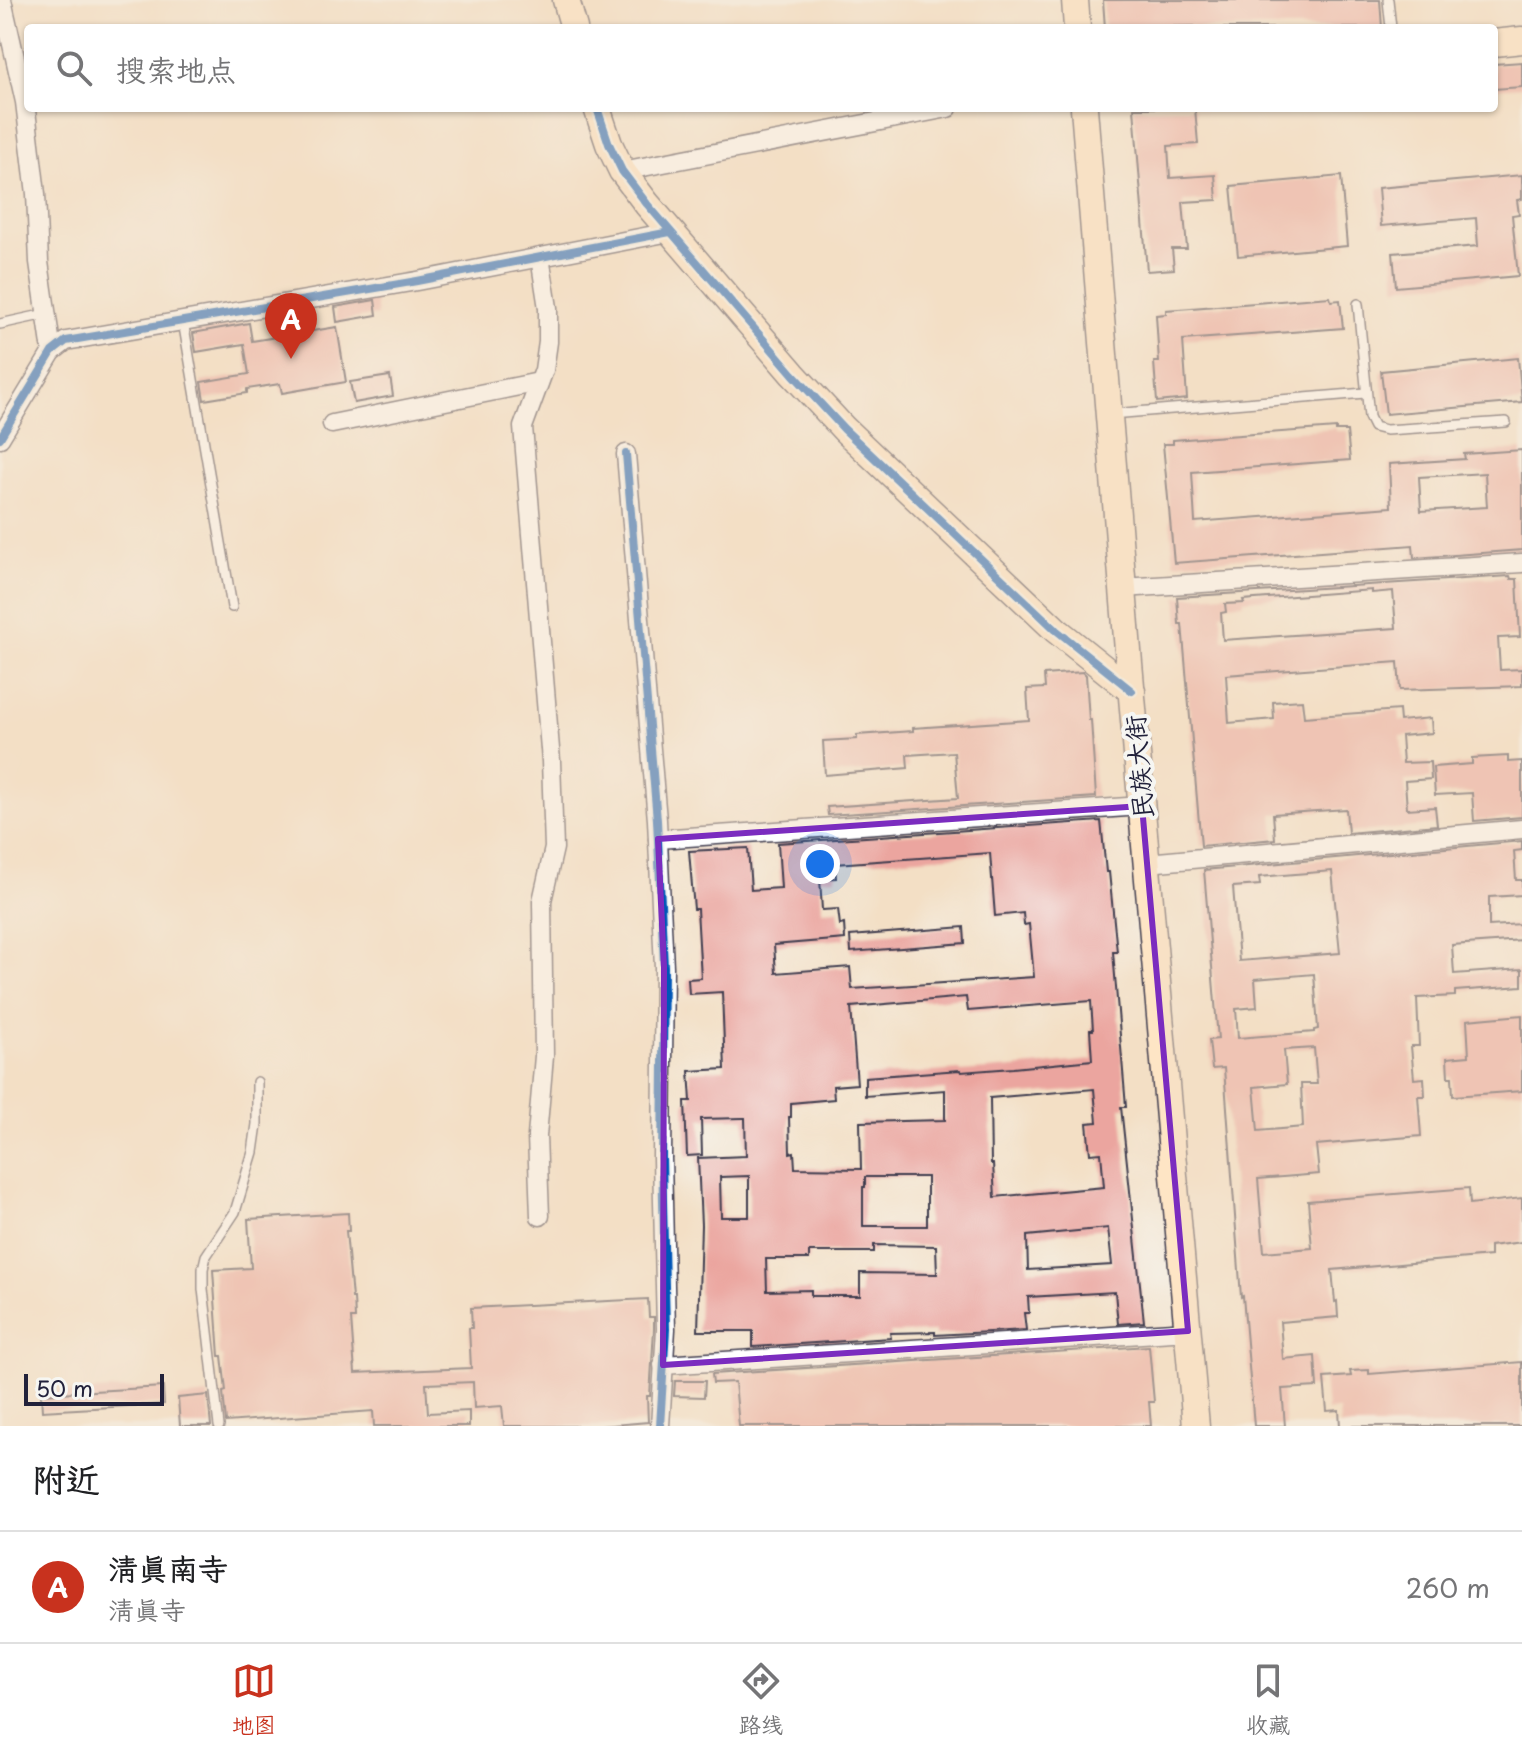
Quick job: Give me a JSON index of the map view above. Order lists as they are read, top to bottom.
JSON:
{
  "streets": {
    "main road": ["民族大街"]
  },
  "scale_bar": "50 m",
  "page": {
    "search": "搜索地点",
    "pins": "A",
    "scale": "50 m",
    "heading": "附近",
    "list": [
      {
        "mark": "A",
        "name": "清真南寺",
        "note": "清真寺",
        "value": "260 m"
      }
    ],
    "nav": ["地图", "路线", "收藏"]
  }
}
